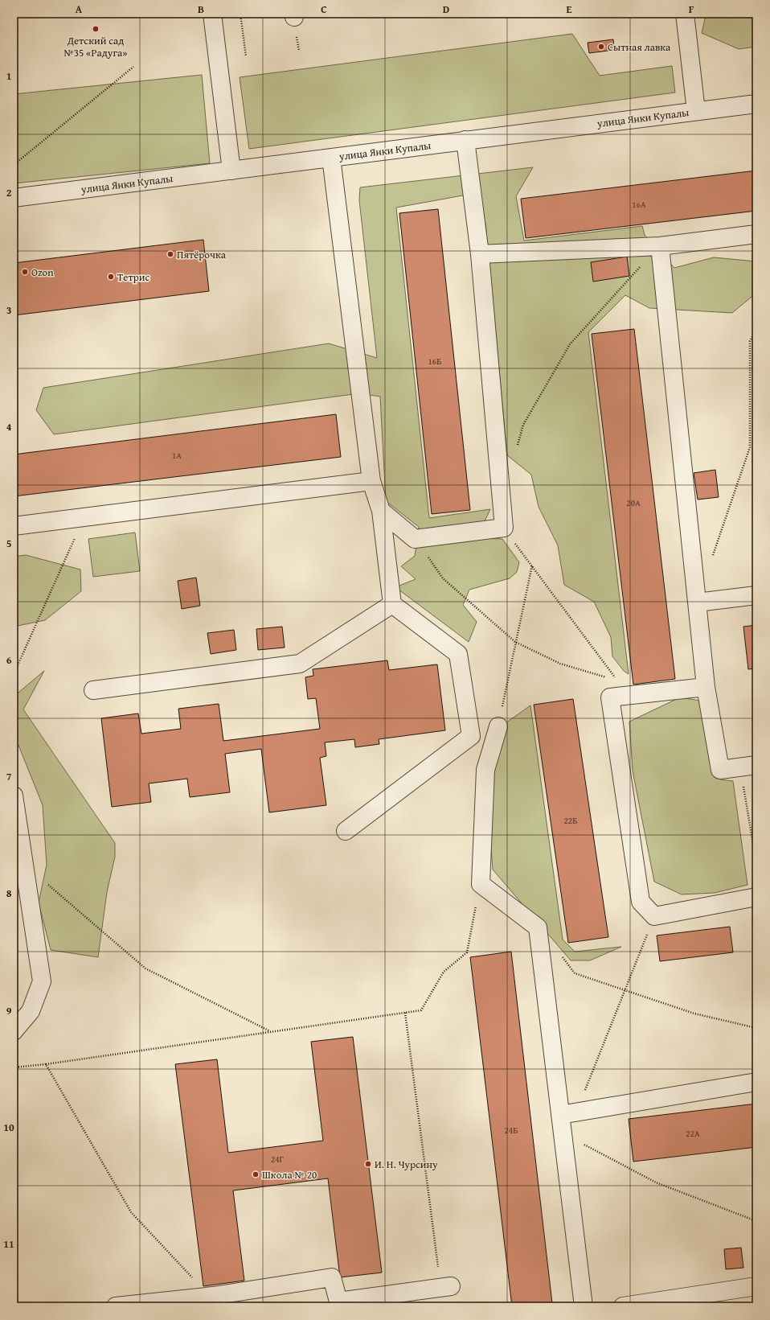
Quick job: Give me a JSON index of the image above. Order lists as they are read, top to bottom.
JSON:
{
  "streets": {
    "street": ["улица Янки Купалы"]
  },
  "places": [
    "Детский сад №35 «Радуга»",
    "Сытная лавка",
    "Пятёрочка",
    "Ozon",
    "Тетрис",
    "И. Н. Чурсину",
    "Школа № 20"
  ],
  "house_numbers": [
    "16А",
    "16Б",
    "1А",
    "20А",
    "22Б",
    "24Б",
    "22А",
    "24Г"
  ],
  "grid": {
    "columns": [
      "A",
      "B",
      "C",
      "D",
      "E",
      "F"
    ],
    "rows": [
      "1",
      "2",
      "3",
      "4",
      "5",
      "6",
      "7",
      "8",
      "9",
      "10",
      "11"
    ]
  }
}
